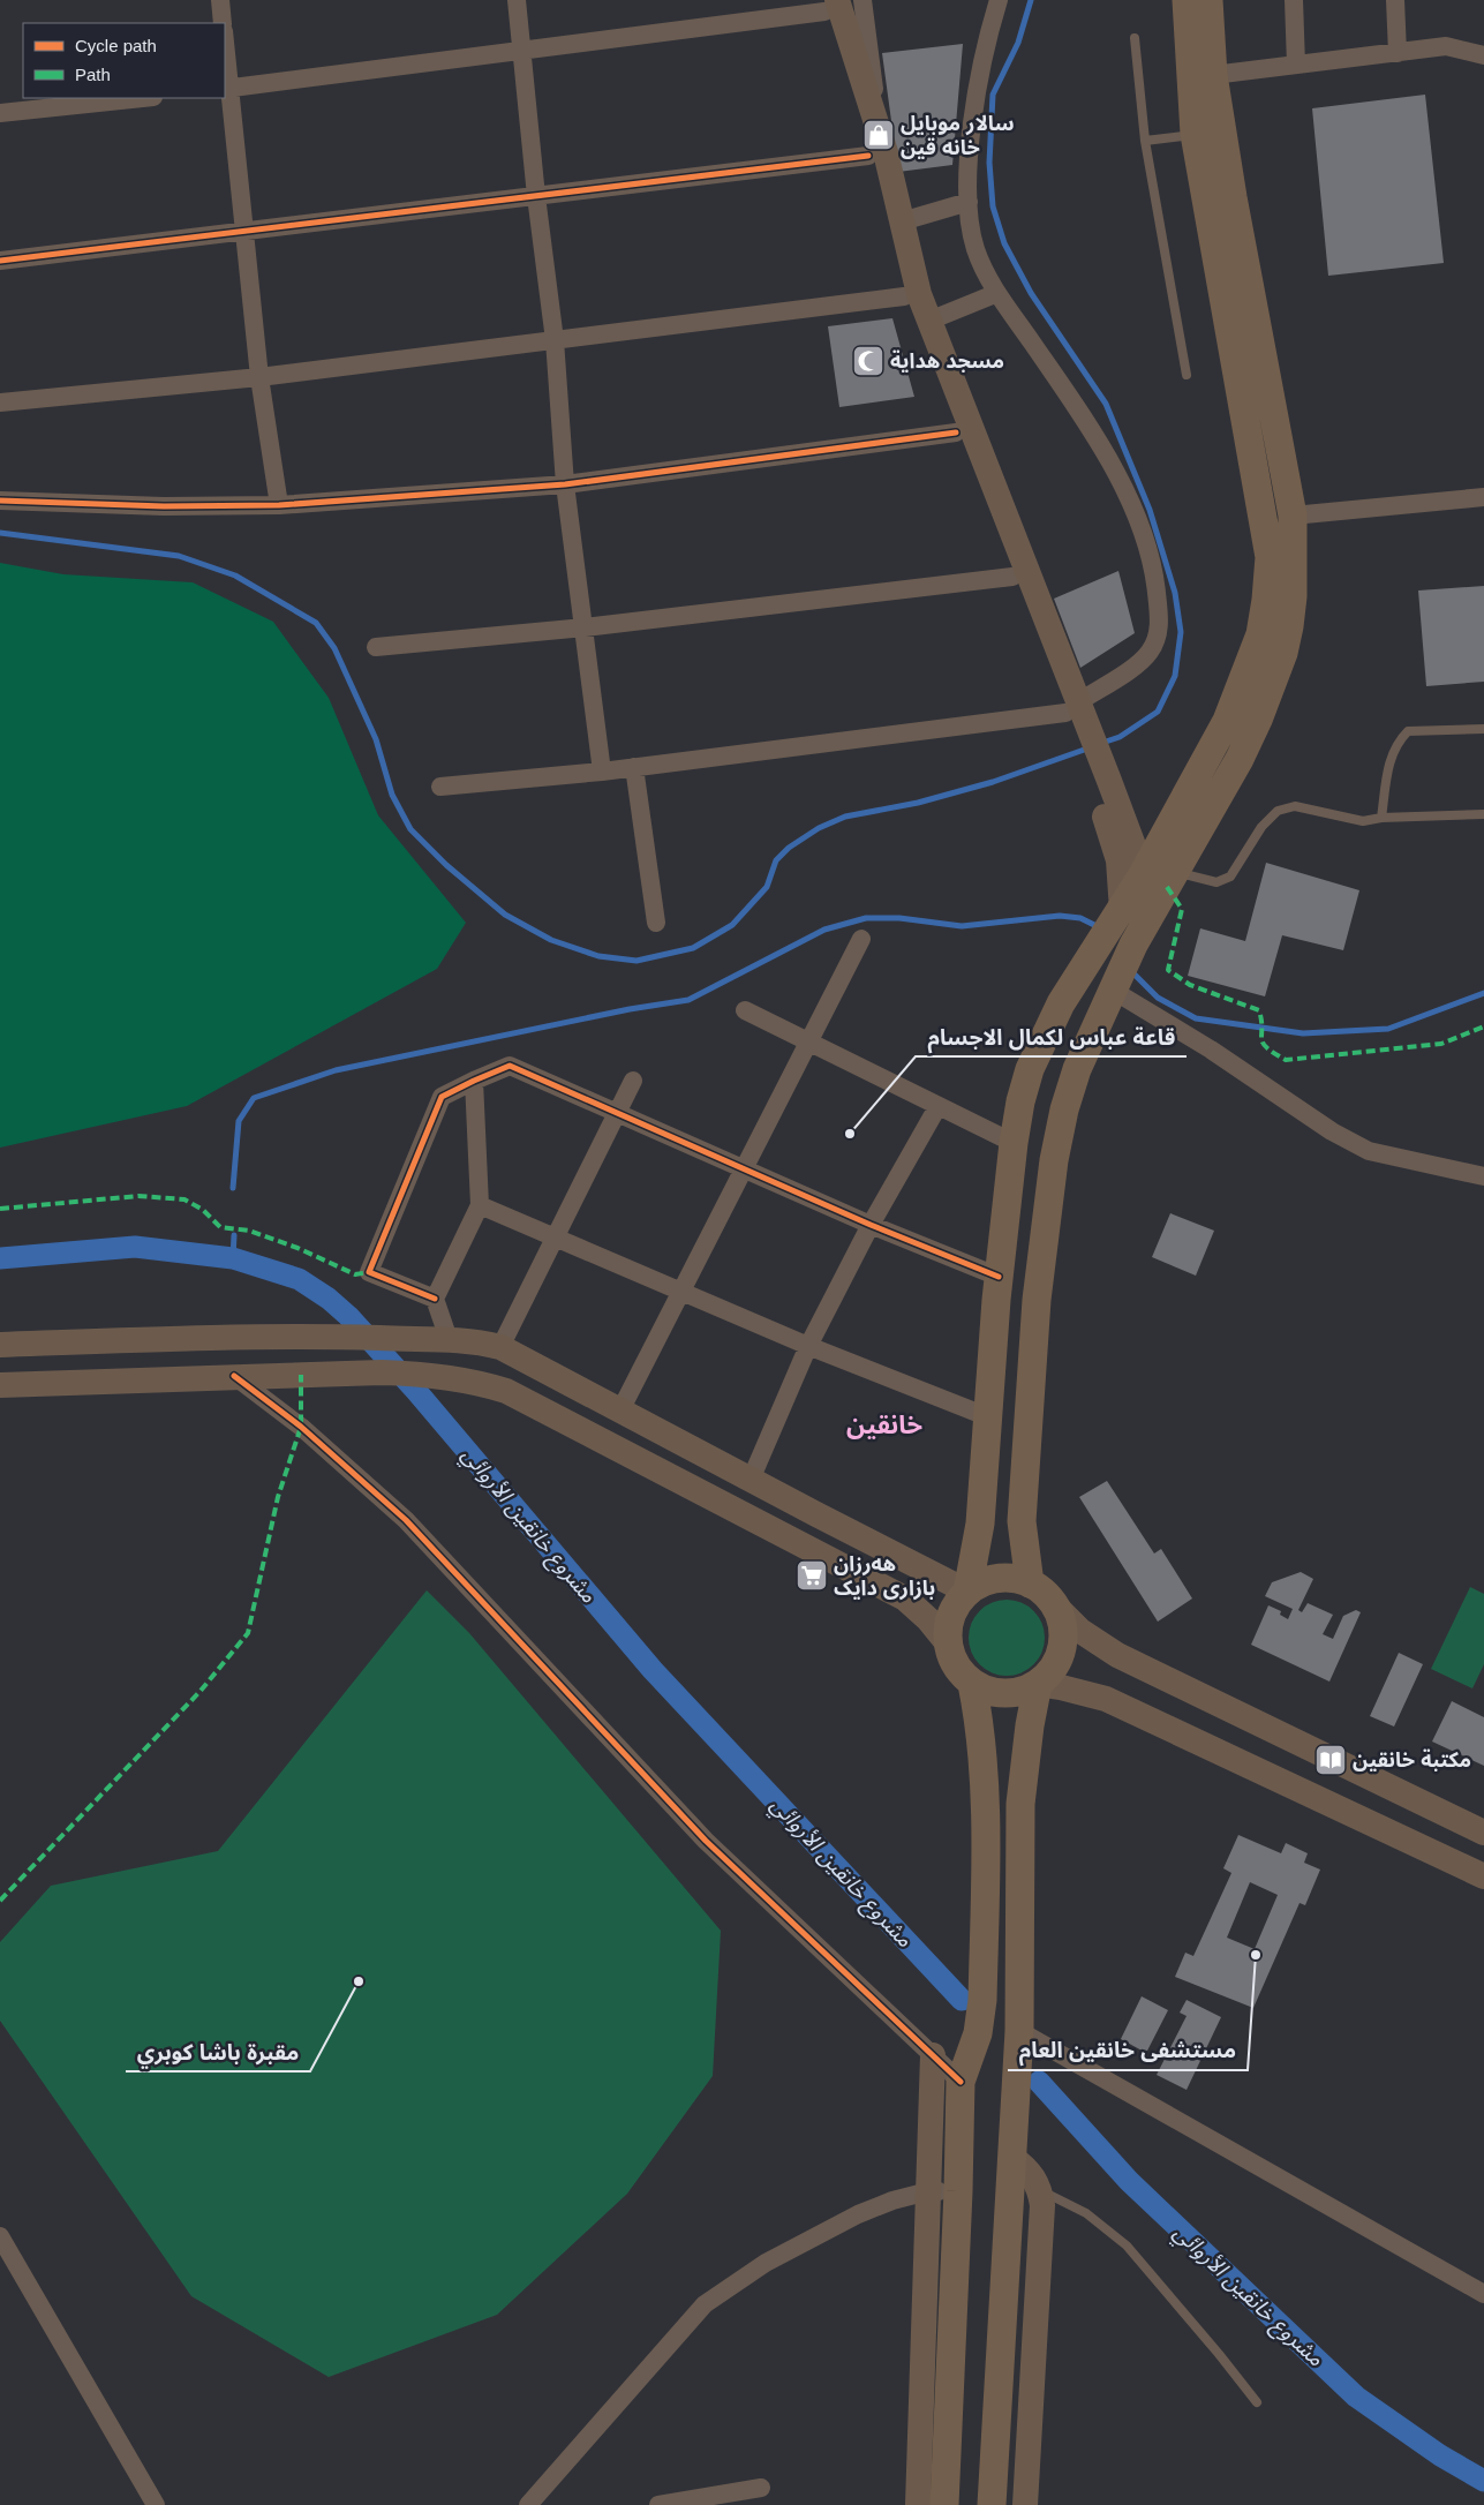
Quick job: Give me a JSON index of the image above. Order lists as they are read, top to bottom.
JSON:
{
  "districts": ["خانقين"],
  "water": ["مشروع خانقين الأروائي"],
  "places": {
    "shop": ["سالار موبايل خانه قين"],
    "mosque": ["مسجد هداية"],
    "other": ["قاعة عباس لكمال الاجسام", "مستشفى خانقين العام", "مقبرة باشا كوبري"],
    "supermarket": ["هەرزان بازاری دایک"],
    "library": ["مكتبة خانقين"]
  },
  "legend": ["Cycle path", "Path"]
}
